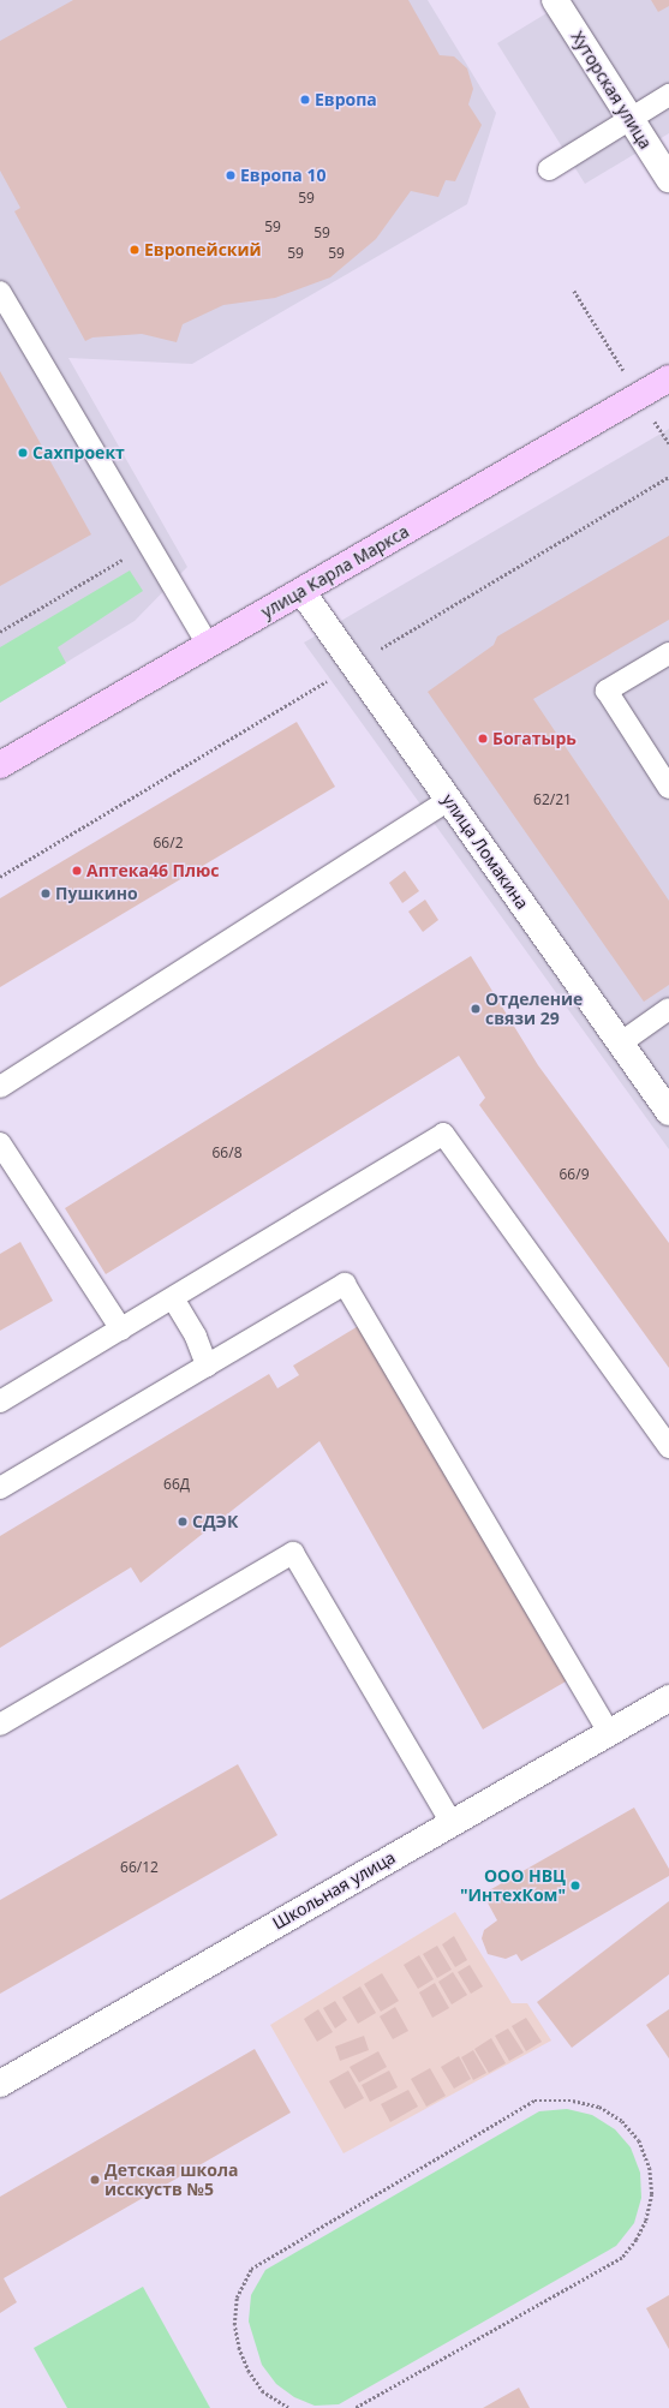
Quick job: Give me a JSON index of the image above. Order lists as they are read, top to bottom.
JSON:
{
  "streets": {
    "main road": ["улица Карла Маркса"],
    "street": ["Хуторская улица", "улица Ломакина", "Школьная улица"]
  },
  "crossings": [
    ["улица Карла Маркса", "улица Ломакина"]
  ],
  "places": [
    "Европа",
    "Европа 10",
    "Европейский",
    "Сахпроект",
    "Богатырь",
    "Аптека46 Плюс",
    "Пушкино",
    "Отделение связи 29",
    "СДЭК",
    "ООО НВЦ \"ИнтехКом\"",
    "Детская школа исскуств №5"
  ],
  "house_numbers": [
    "59",
    "59",
    "59",
    "59",
    "59",
    "62/21",
    "66/2",
    "66/8",
    "66/9",
    "66Д",
    "66/12"
  ]
}
